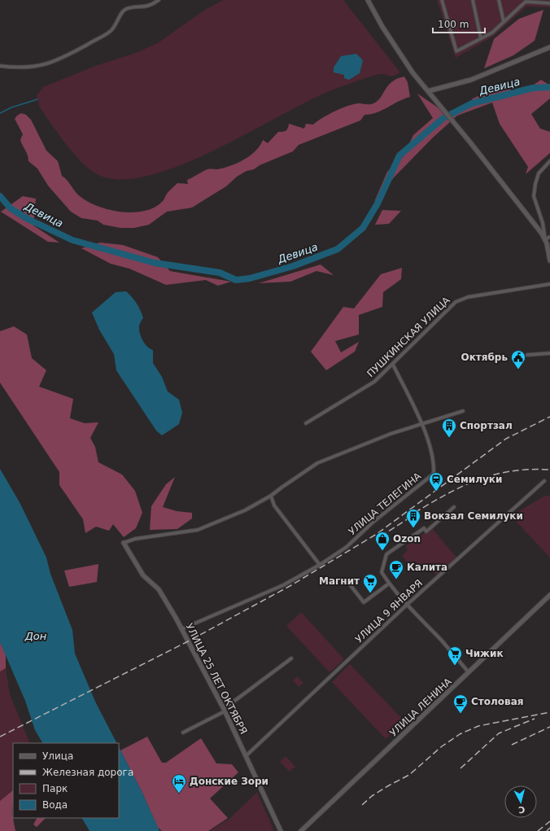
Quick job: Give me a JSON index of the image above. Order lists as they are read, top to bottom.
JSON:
{
  "streets": {
    "street": [
      "ПУШКИНСКАЯ УЛИЦА",
      "УЛИЦА ТЕЛЕГИНА",
      "УЛИЦА 9 ЯНВАРЯ",
      "УЛИЦА 25 ЛЕТ ОКТЯБРЯ",
      "УЛИЦА ЛЕНИНА"
    ]
  },
  "crossings": [
    ["ПУШКИНСКАЯ УЛИЦА", "УЛИЦА ТЕЛЕГИНА"],
    ["УЛИЦА ТЕЛЕГИНА", "УЛИЦА 25 ЛЕТ ОКТЯБРЯ"],
    ["УЛИЦА 9 ЯНВАРЯ", "УЛИЦА 25 ЛЕТ ОКТЯБРЯ"]
  ],
  "water": ["Девица", "Дон"],
  "places": {
    "public building": ["Октябрь"],
    "building": ["Спортзал", "Вокзал Семилуки"],
    "station": ["Семилуки"],
    "shop": ["Ozon"],
    "cafe": ["Калита", "Столовая"],
    "supermarket": ["Магнит", "Чижик"],
    "hotel": ["Донские Зори"]
  },
  "legend": [
    "Улица",
    "Железная дорога",
    "Парк",
    "Вода"
  ],
  "scale_bar": "100 m",
  "north": "bottom"
}
